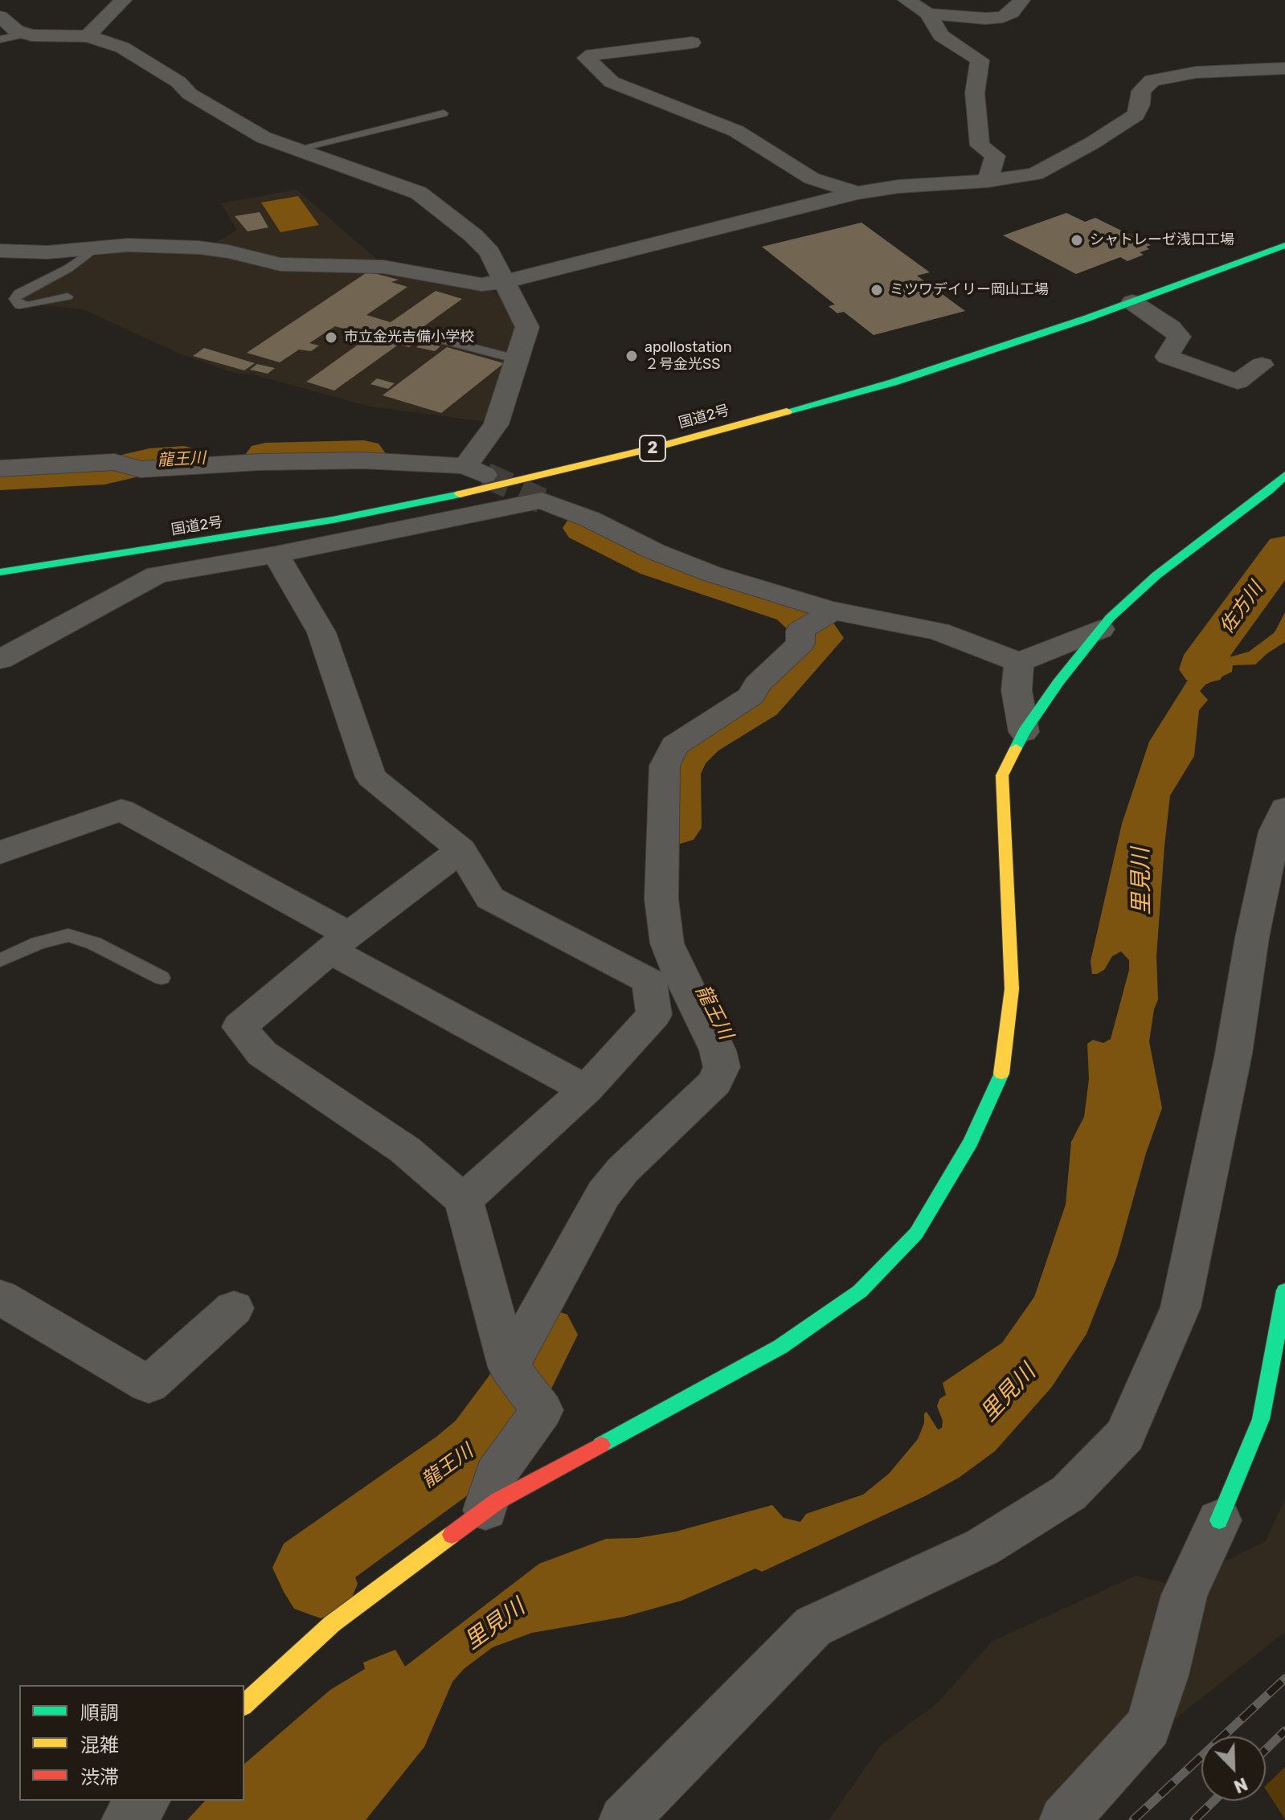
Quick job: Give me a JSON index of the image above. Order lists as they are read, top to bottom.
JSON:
{
  "streets": {
    "main road": ["国道2号", "2"]
  },
  "water": ["龍王川", "佐方川", "里見川"],
  "places": [
    "シャトレーゼ浅口工場",
    "ミツワデイリー岡山工場",
    "市立金光吉備小学校",
    "apollostation ２号金光SS"
  ],
  "legend": ["順調", "混雑", "渋滞"],
  "north": "bottom right"
}
